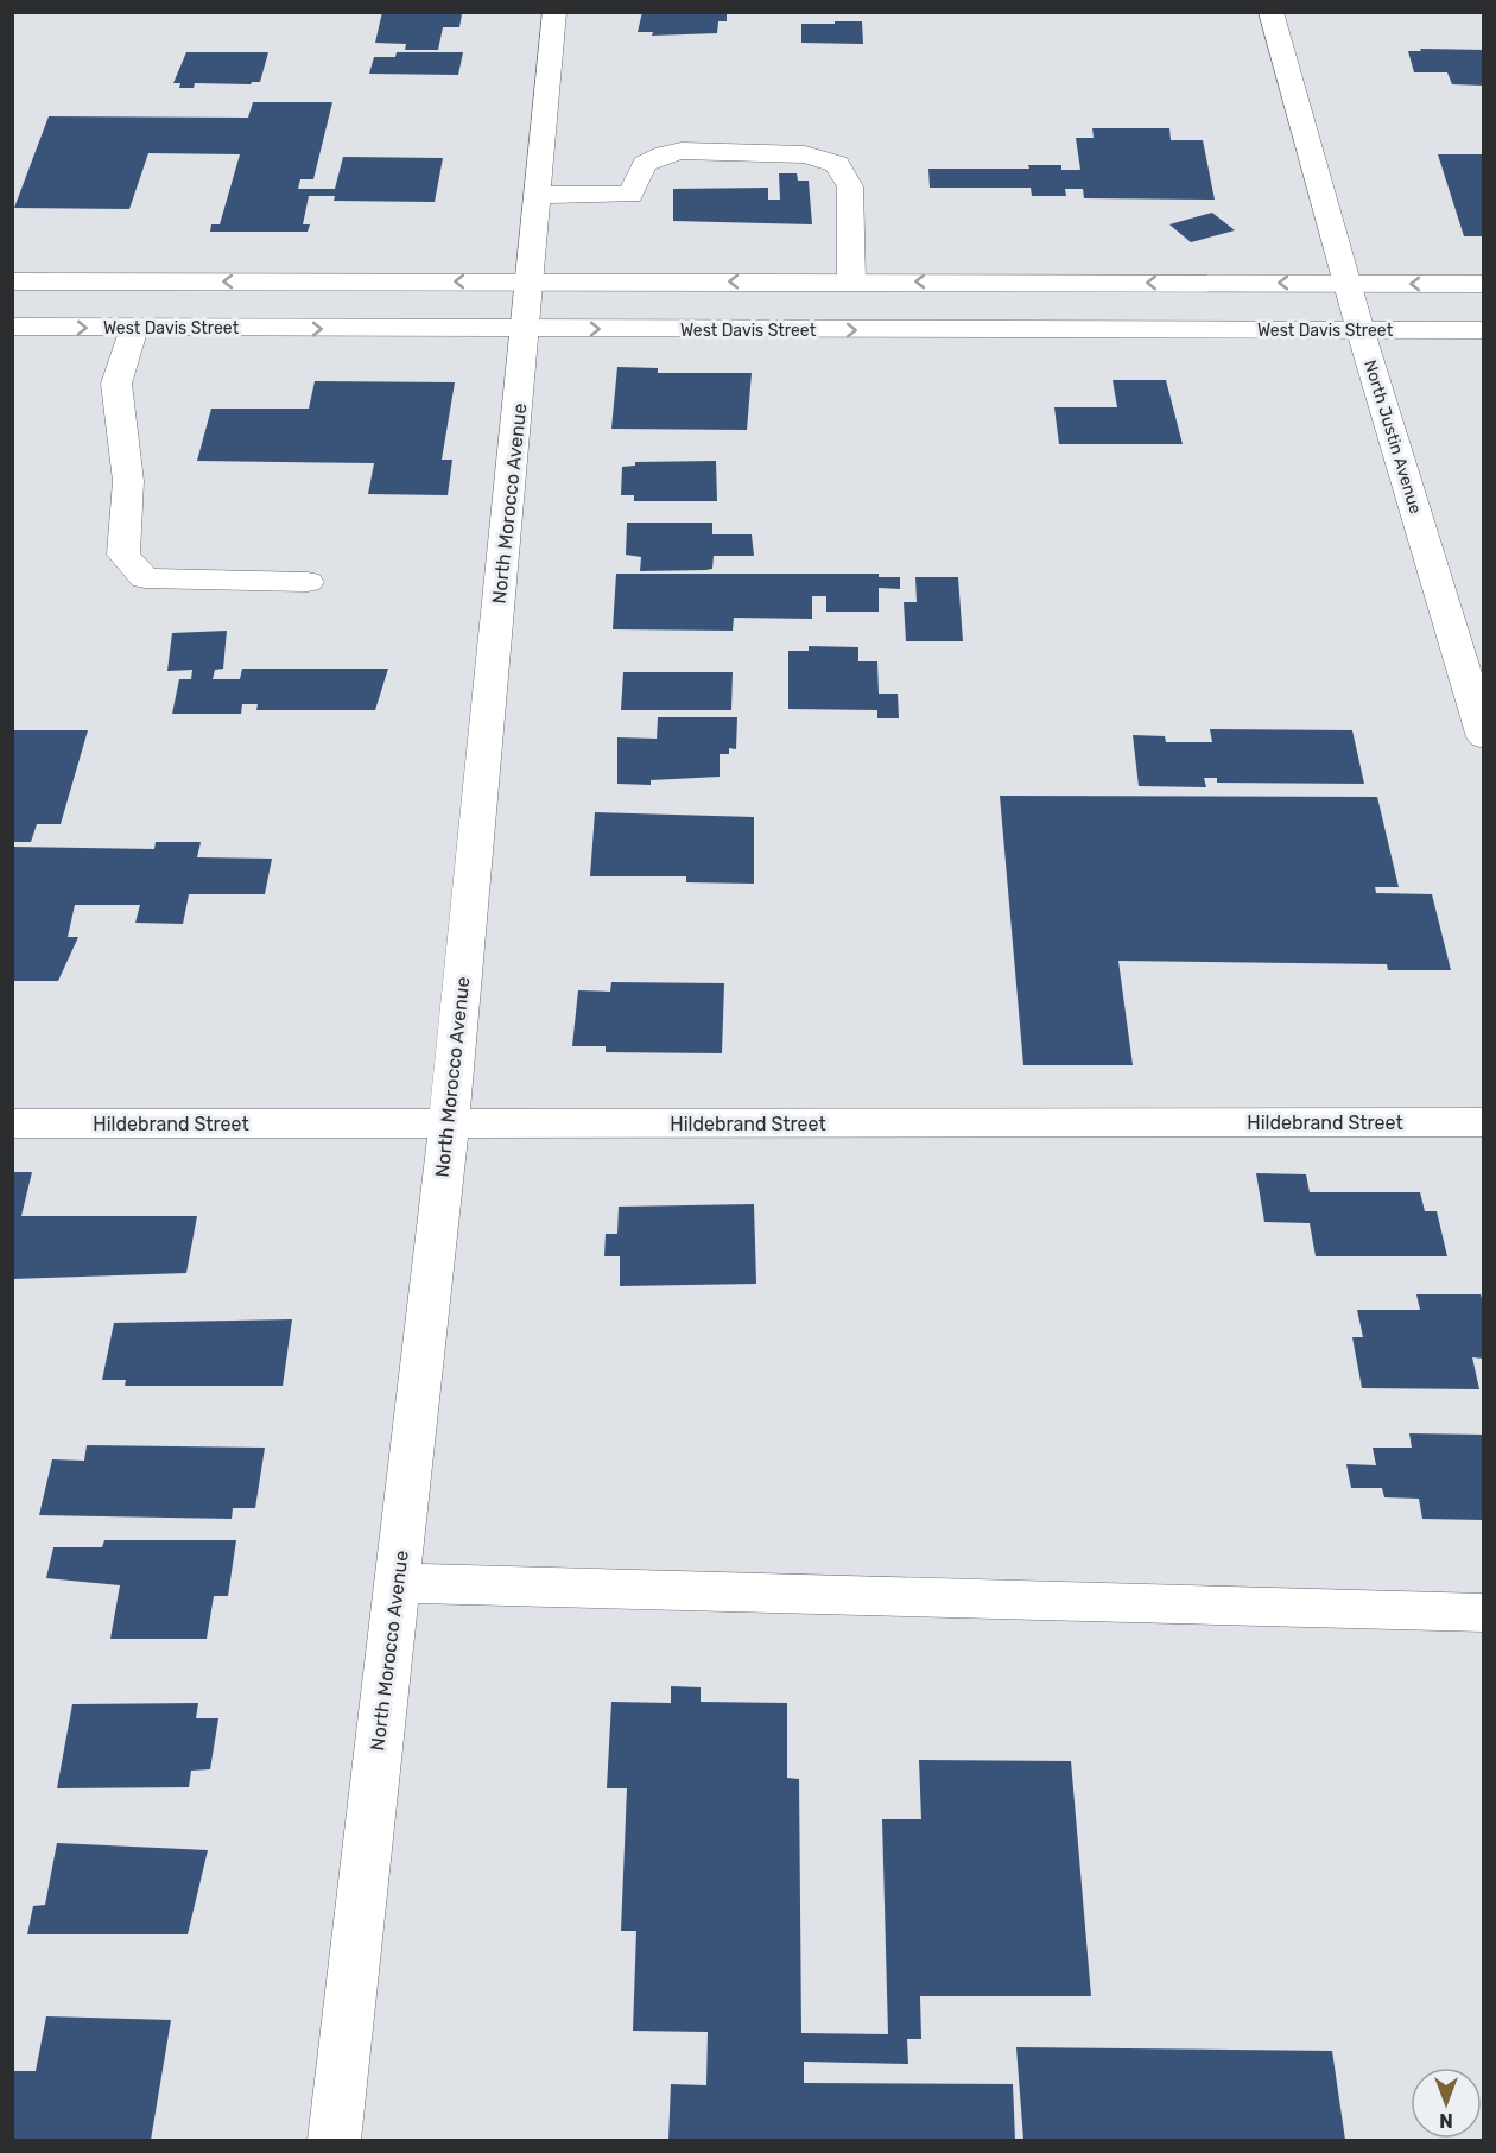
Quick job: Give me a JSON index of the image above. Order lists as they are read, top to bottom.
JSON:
{
  "streets": {
    "street": [
      "West Davis Street",
      "North Justin Avenue",
      "North Morocco Avenue",
      "Hildebrand Street"
    ]
  },
  "crossings": [
    ["West Davis Street", "North Justin Avenue"],
    ["West Davis Street", "North Morocco Avenue"],
    ["North Morocco Avenue", "Hildebrand Street"]
  ],
  "north": "bottom"
}
